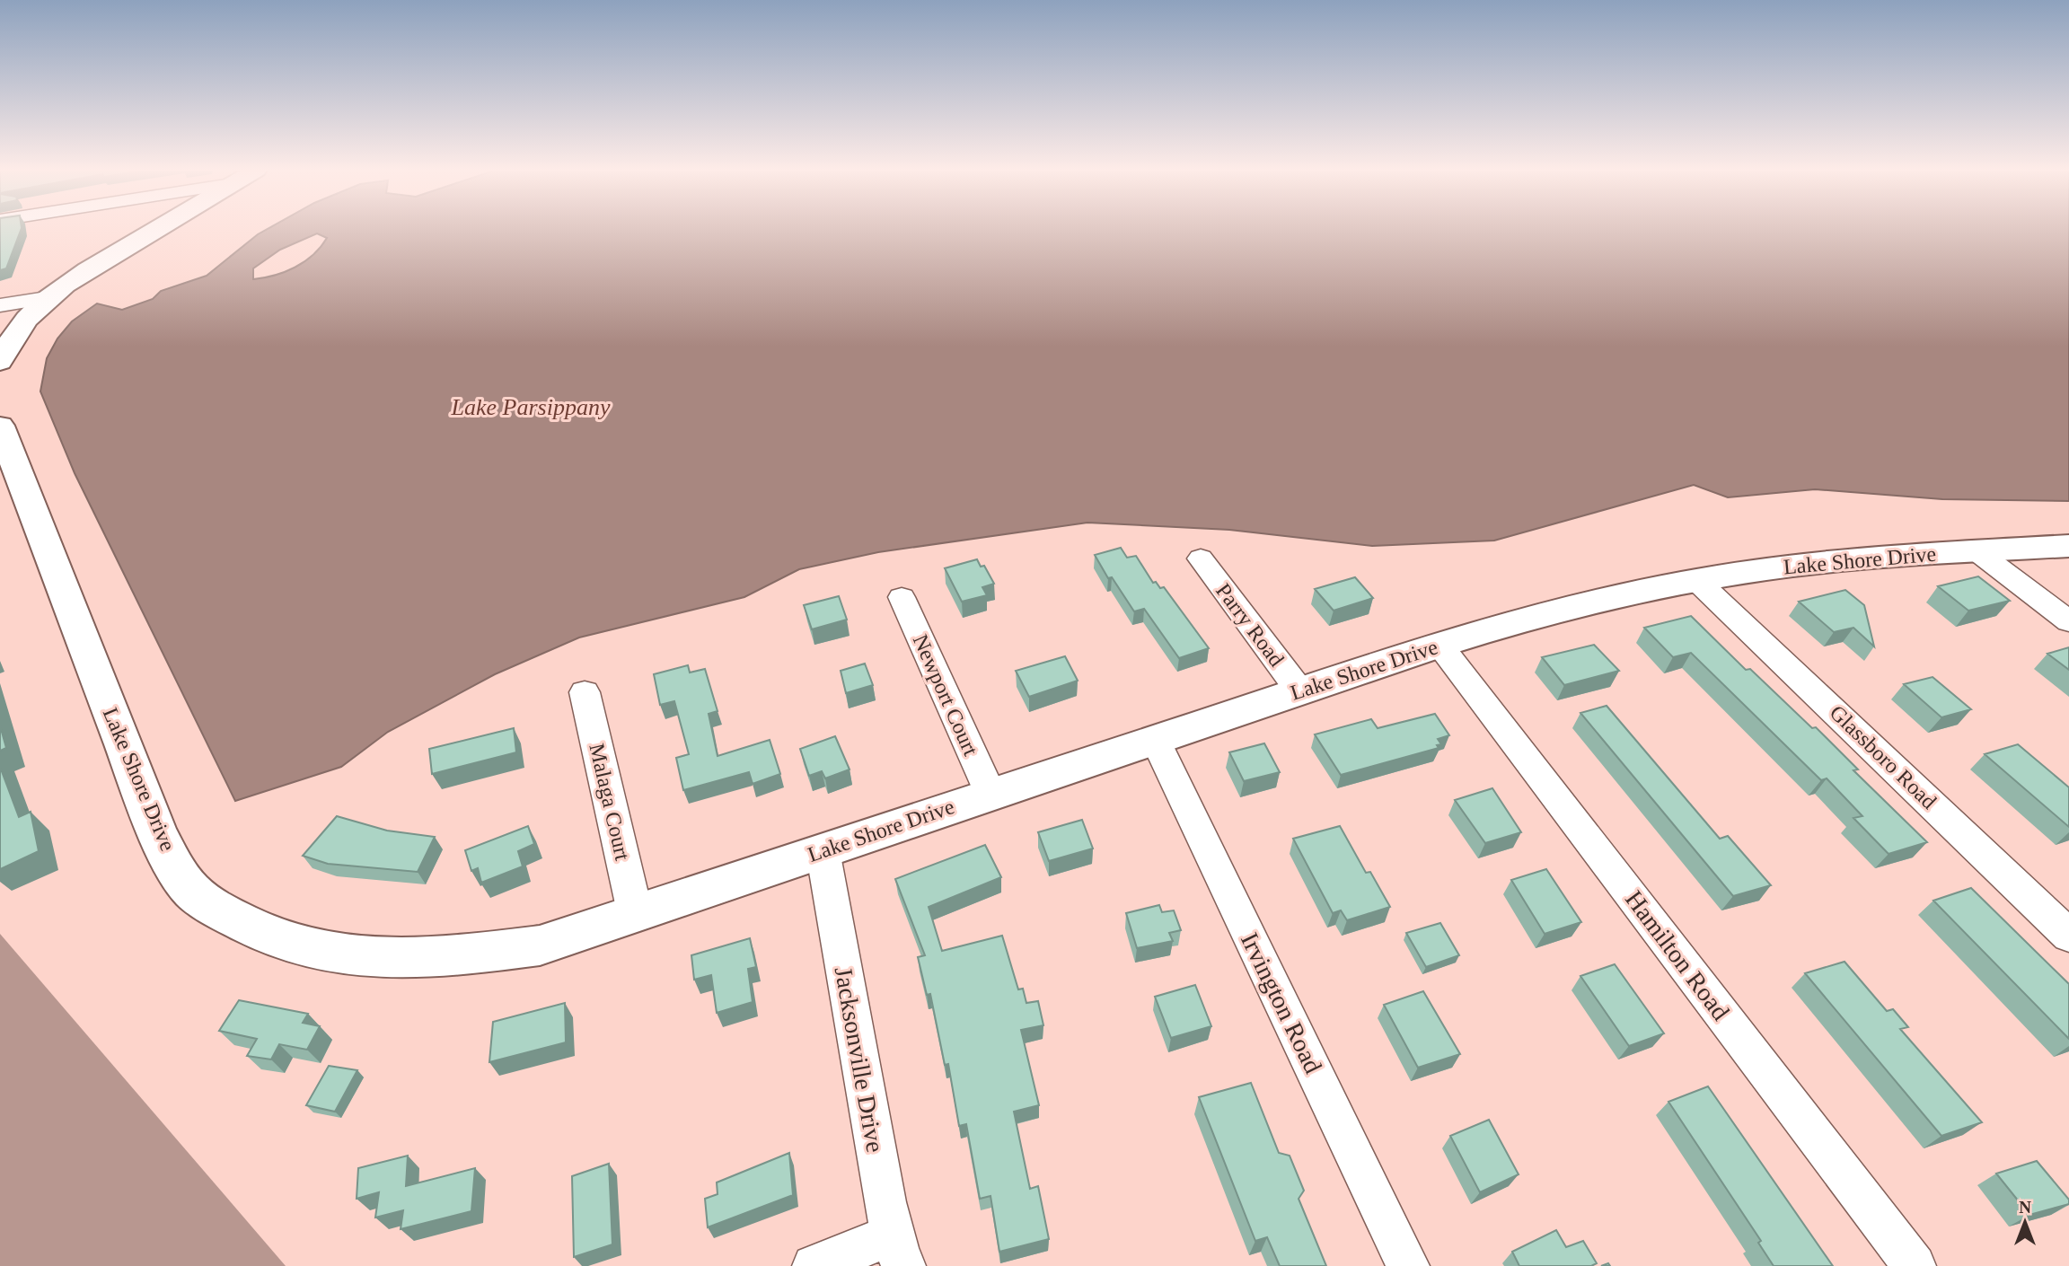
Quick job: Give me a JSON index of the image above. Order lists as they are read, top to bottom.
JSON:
{
  "streets": {
    "street": [
      "Lake Shore Drive",
      "Parry Road",
      "Newport Court",
      "Glassboro Road",
      "Malaga Court",
      "Hamilton Road",
      "Irvington Road",
      "Jacksonville Drive"
    ]
  },
  "crossings": [
    ["Lake Shore Drive", "Parry Road"],
    ["Lake Shore Drive", "Newport Court"],
    ["Lake Shore Drive", "Glassboro Road"],
    ["Lake Shore Drive", "Malaga Court"],
    ["Lake Shore Drive", "Hamilton Road"],
    ["Lake Shore Drive", "Irvington Road"],
    ["Lake Shore Drive", "Jacksonville Drive"]
  ],
  "water": ["Lake Parsippany"],
  "north": "top"
}
